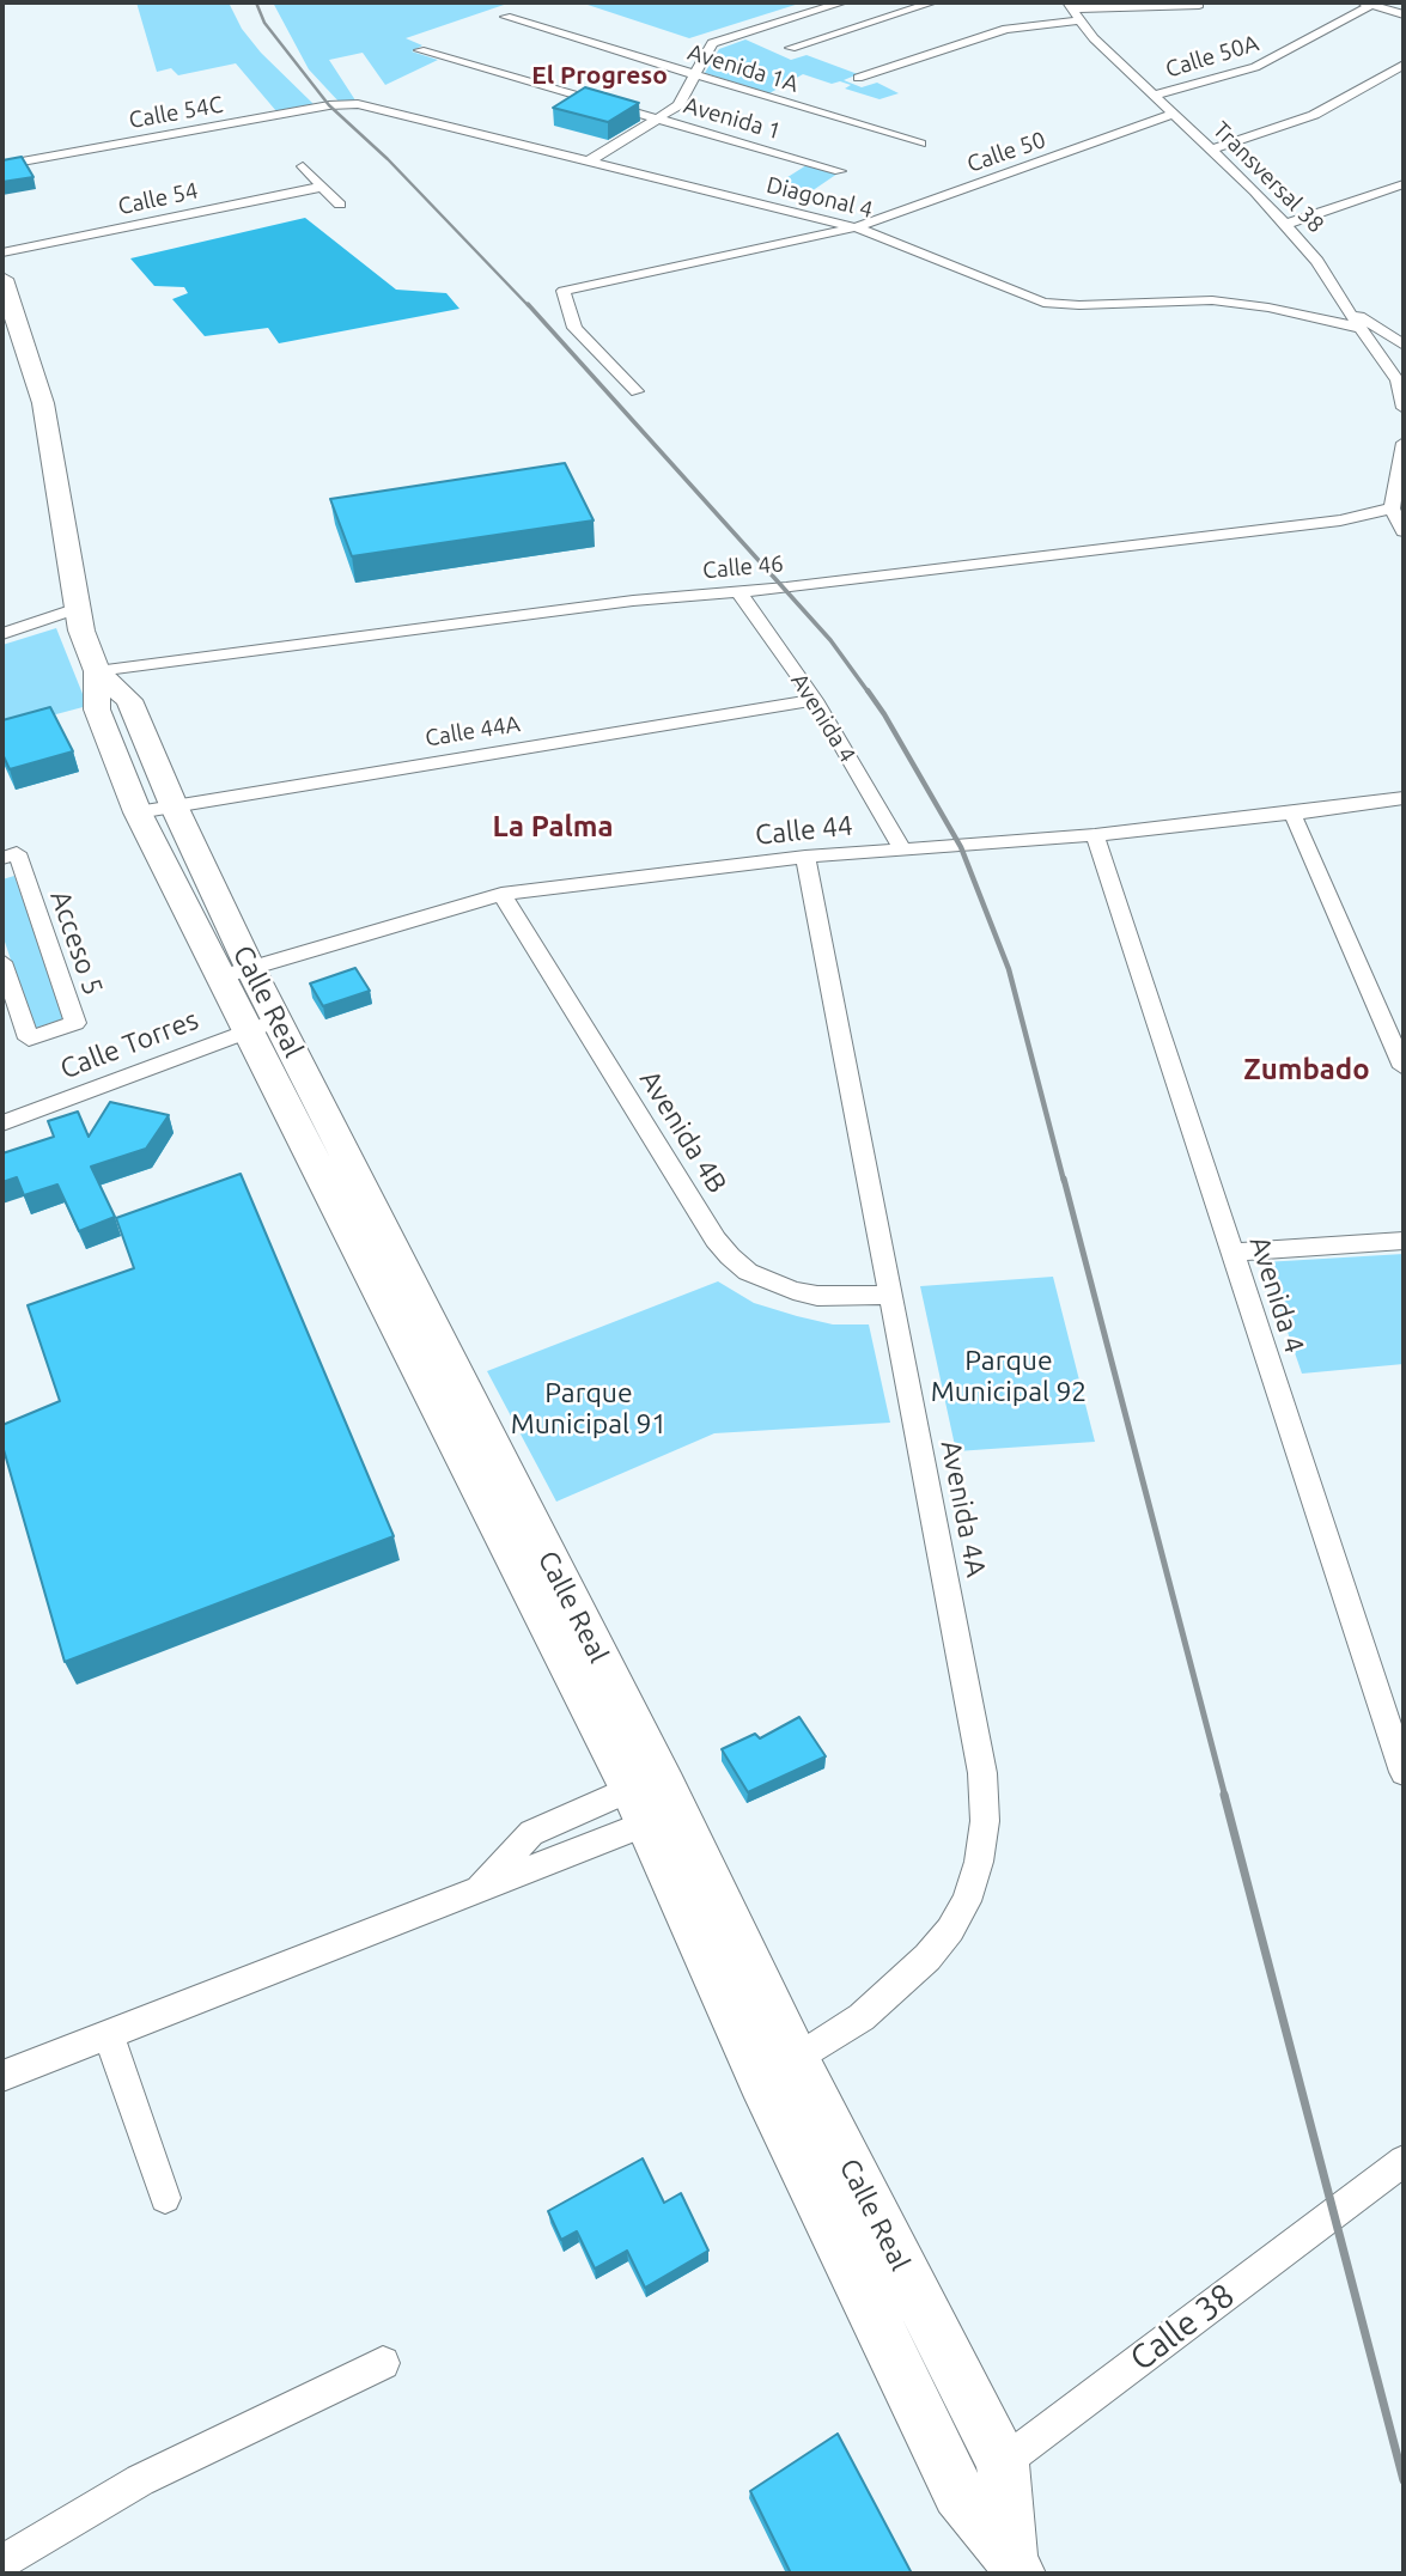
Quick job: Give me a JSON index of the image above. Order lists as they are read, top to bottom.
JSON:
{
  "streets": {
    "main road": ["Calle Real"],
    "street": [
      "Calle 50A",
      "Avenida 1A",
      "Calle 54C",
      "Avenida 1",
      "Calle 50",
      "Transversal 38",
      "Diagonal 4",
      "Calle 54",
      "Calle 46",
      "Avenida 4",
      "Calle 44A",
      "Calle 44",
      "Acceso 5",
      "Calle Torres",
      "Avenida 4B",
      "Avenida 4A",
      "Calle 38"
    ]
  },
  "crossings": [
    ["Calle 50A", "Transversal 38"],
    ["Calle 54C", "Diagonal 4"],
    ["Calle 50", "Transversal 38"],
    ["Calle 50", "Diagonal 4"],
    ["Transversal 38", "Diagonal 4"],
    ["Calle 46", "Avenida 4"],
    ["Calle 46", "Calle Real"],
    ["Avenida 4", "Calle 44A"],
    ["Avenida 4", "Calle 44"],
    ["Calle 44A", "Calle Real"],
    ["Calle 44", "Calle Real"],
    ["Calle 44", "Avenida 4B"],
    ["Calle 44", "Avenida 4A"],
    ["Calle Real", "Calle Torres"],
    ["Calle Real", "Avenida 4A"],
    ["Calle Real", "Calle 38"],
    ["Avenida 4B", "Avenida 4A"]
  ],
  "districts": ["El Progreso", "La Palma", "Zumbado"],
  "parks": ["Parque Municipal 92", "Parque Municipal 91"]
}
